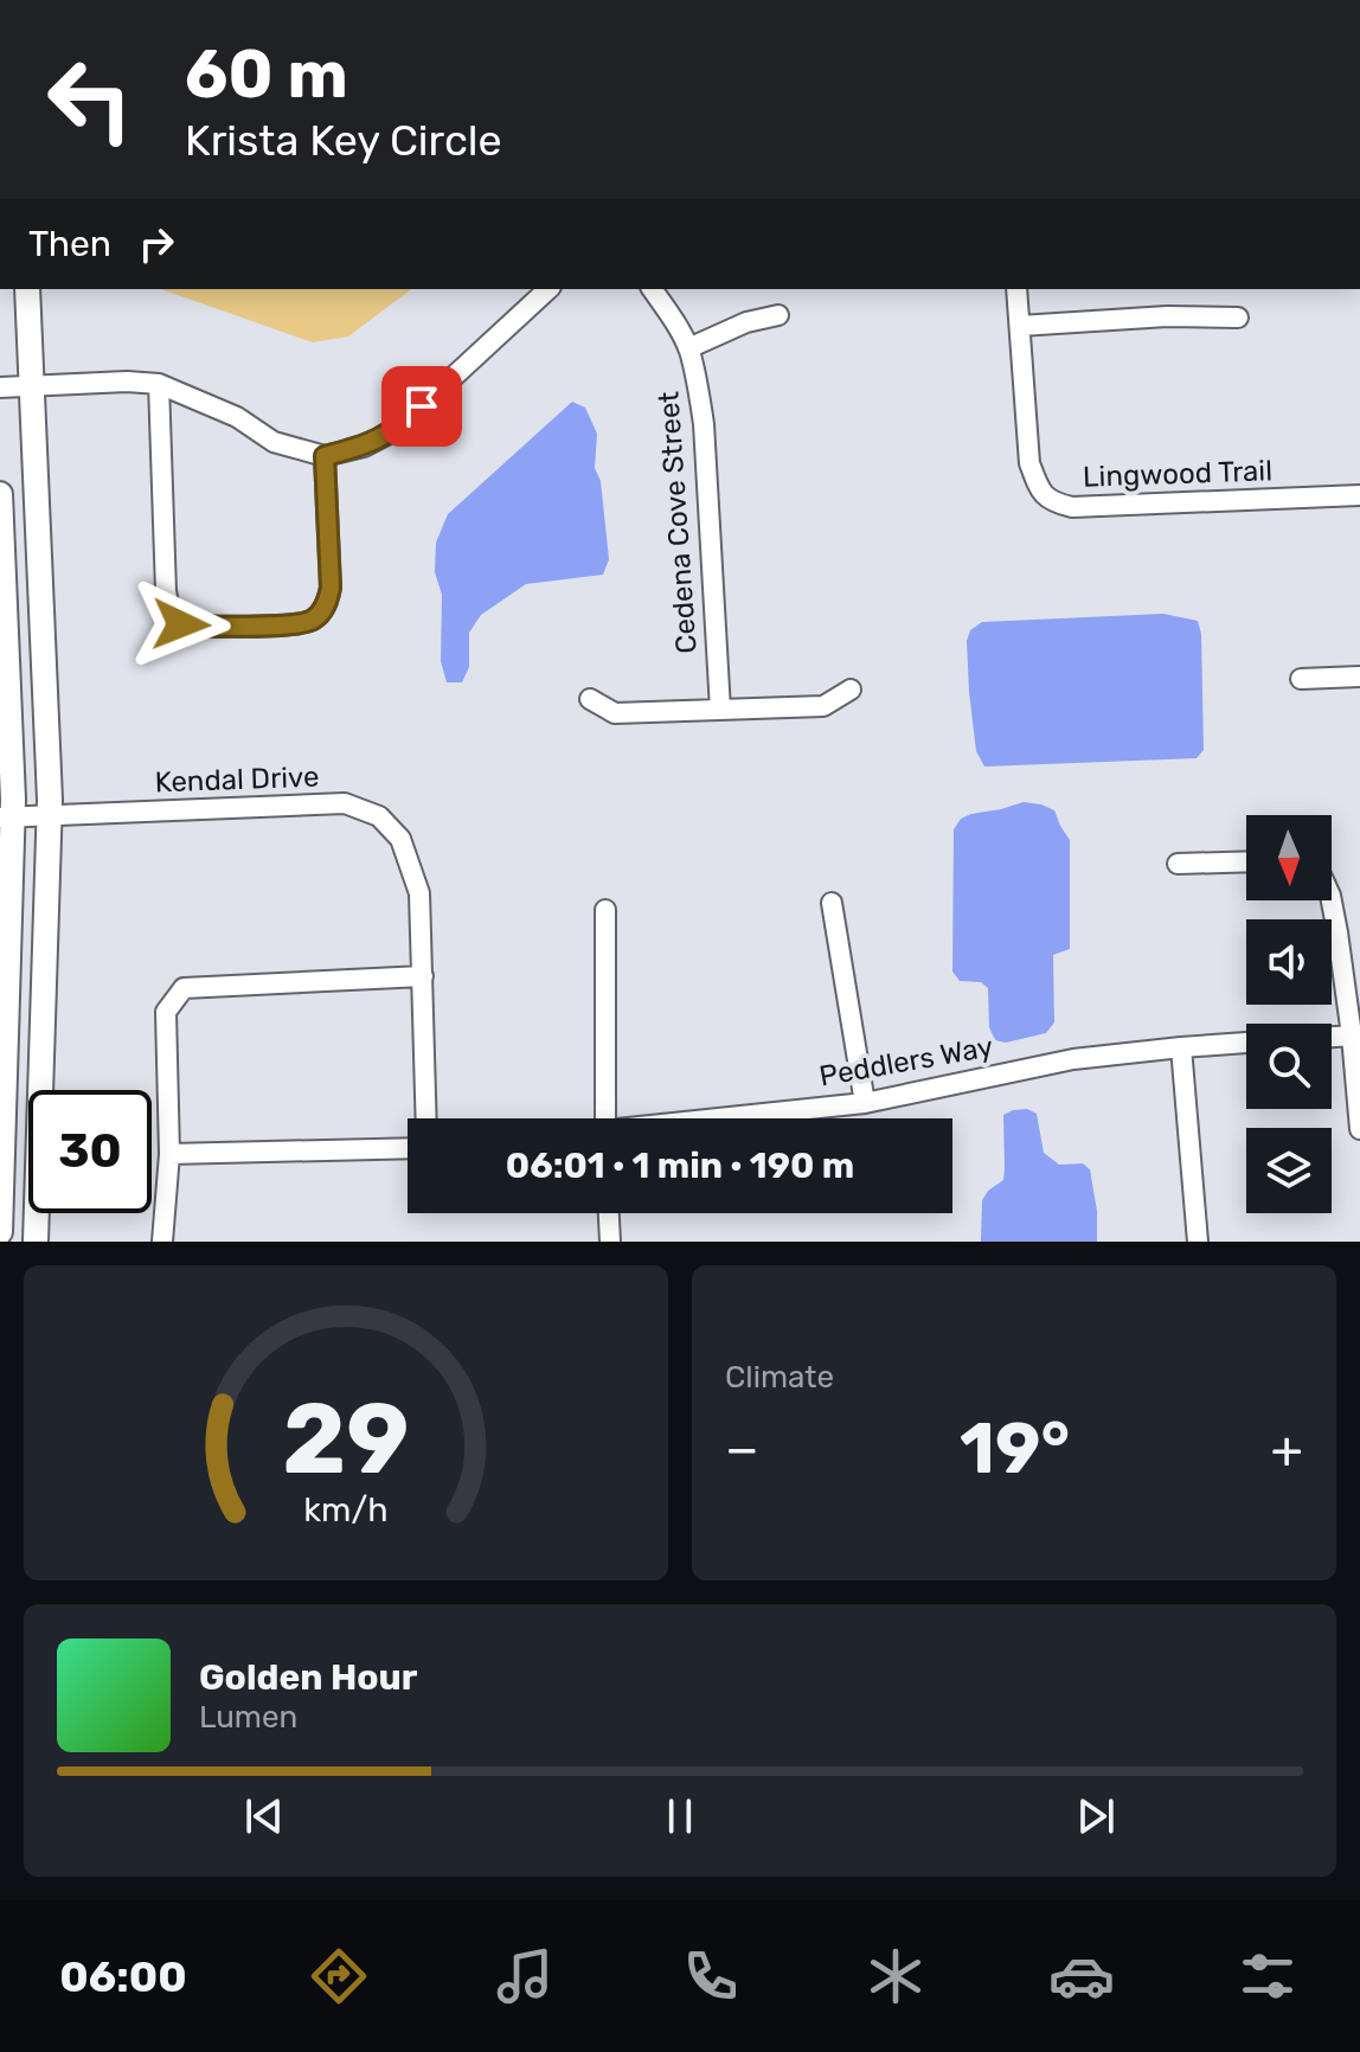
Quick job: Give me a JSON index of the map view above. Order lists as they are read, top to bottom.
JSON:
{
  "streets": {
    "street": [
      "Lingwood Trail",
      "Cedena Cove Street",
      "Kendal Drive",
      "Peddlers Way"
    ]
  },
  "north": "bottom",
  "page": {
    "turn": ["60 m", "Krista Key Circle"],
    "then": "Then",
    "limit": "30",
    "trip": "06:01 · 1 min · 190 m",
    "tile": "Climate",
    "heat": ["−", "19°", "+"],
    "song": ["Golden Hour", "Lumen"],
    "tabs": "06:00",
    "gauge": ["29", "km/h"]
  }
}
